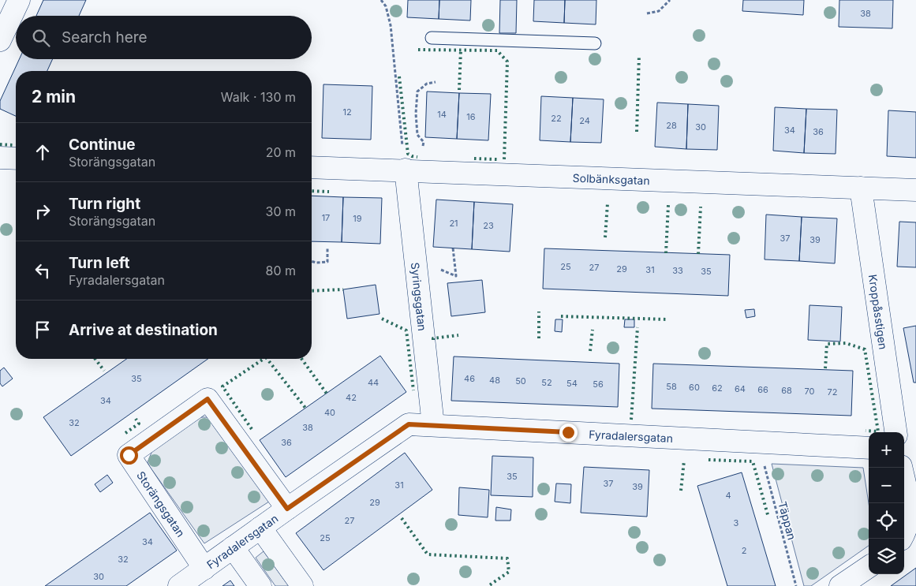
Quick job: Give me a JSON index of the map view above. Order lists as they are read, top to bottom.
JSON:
{
  "streets": {
    "street": [
      "Solbänksgatan",
      "Syringsgatan",
      "Kroppåsstigen",
      "Fyradalersgatan",
      "Storängsgatan"
    ],
    "path": ["Täppan"]
  },
  "crossings": [
    ["Solbänksgatan", "Syringsgatan"],
    ["Solbänksgatan", "Kroppåsstigen"],
    ["Syringsgatan", "Fyradalersgatan"],
    ["Fyradalersgatan", "Storängsgatan"]
  ],
  "house_numbers": [
    "38",
    "12",
    "14",
    "16",
    "22",
    "24",
    "28",
    "30",
    "34",
    "36",
    "17",
    "19",
    "21",
    "23",
    "37",
    "39",
    "25",
    "27",
    "29",
    "31",
    "33",
    "35",
    "35",
    "46",
    "48",
    "50",
    "44",
    "52",
    "54",
    "56",
    "58",
    "60",
    "62",
    "64",
    "66",
    "68",
    "70",
    "72",
    "42",
    "34",
    "40",
    "32",
    "38",
    "36",
    "35",
    "37",
    "31",
    "39",
    "4",
    "29",
    "27",
    "3",
    "25",
    "34",
    "2",
    "32",
    "30"
  ],
  "page": {
    "search": "Search here",
    "heading": ["2 min", "Walk · 130 m"],
    "list": [
      ["Continue", "Storängsgatan", "20 m"],
      ["Turn right", "Storängsgatan", "30 m"],
      ["Turn left", "Fyradalersgatan", "80 m"],
      "Arrive at destination"
    ],
    "map_buttons": ["+", "−"]
  }
}
